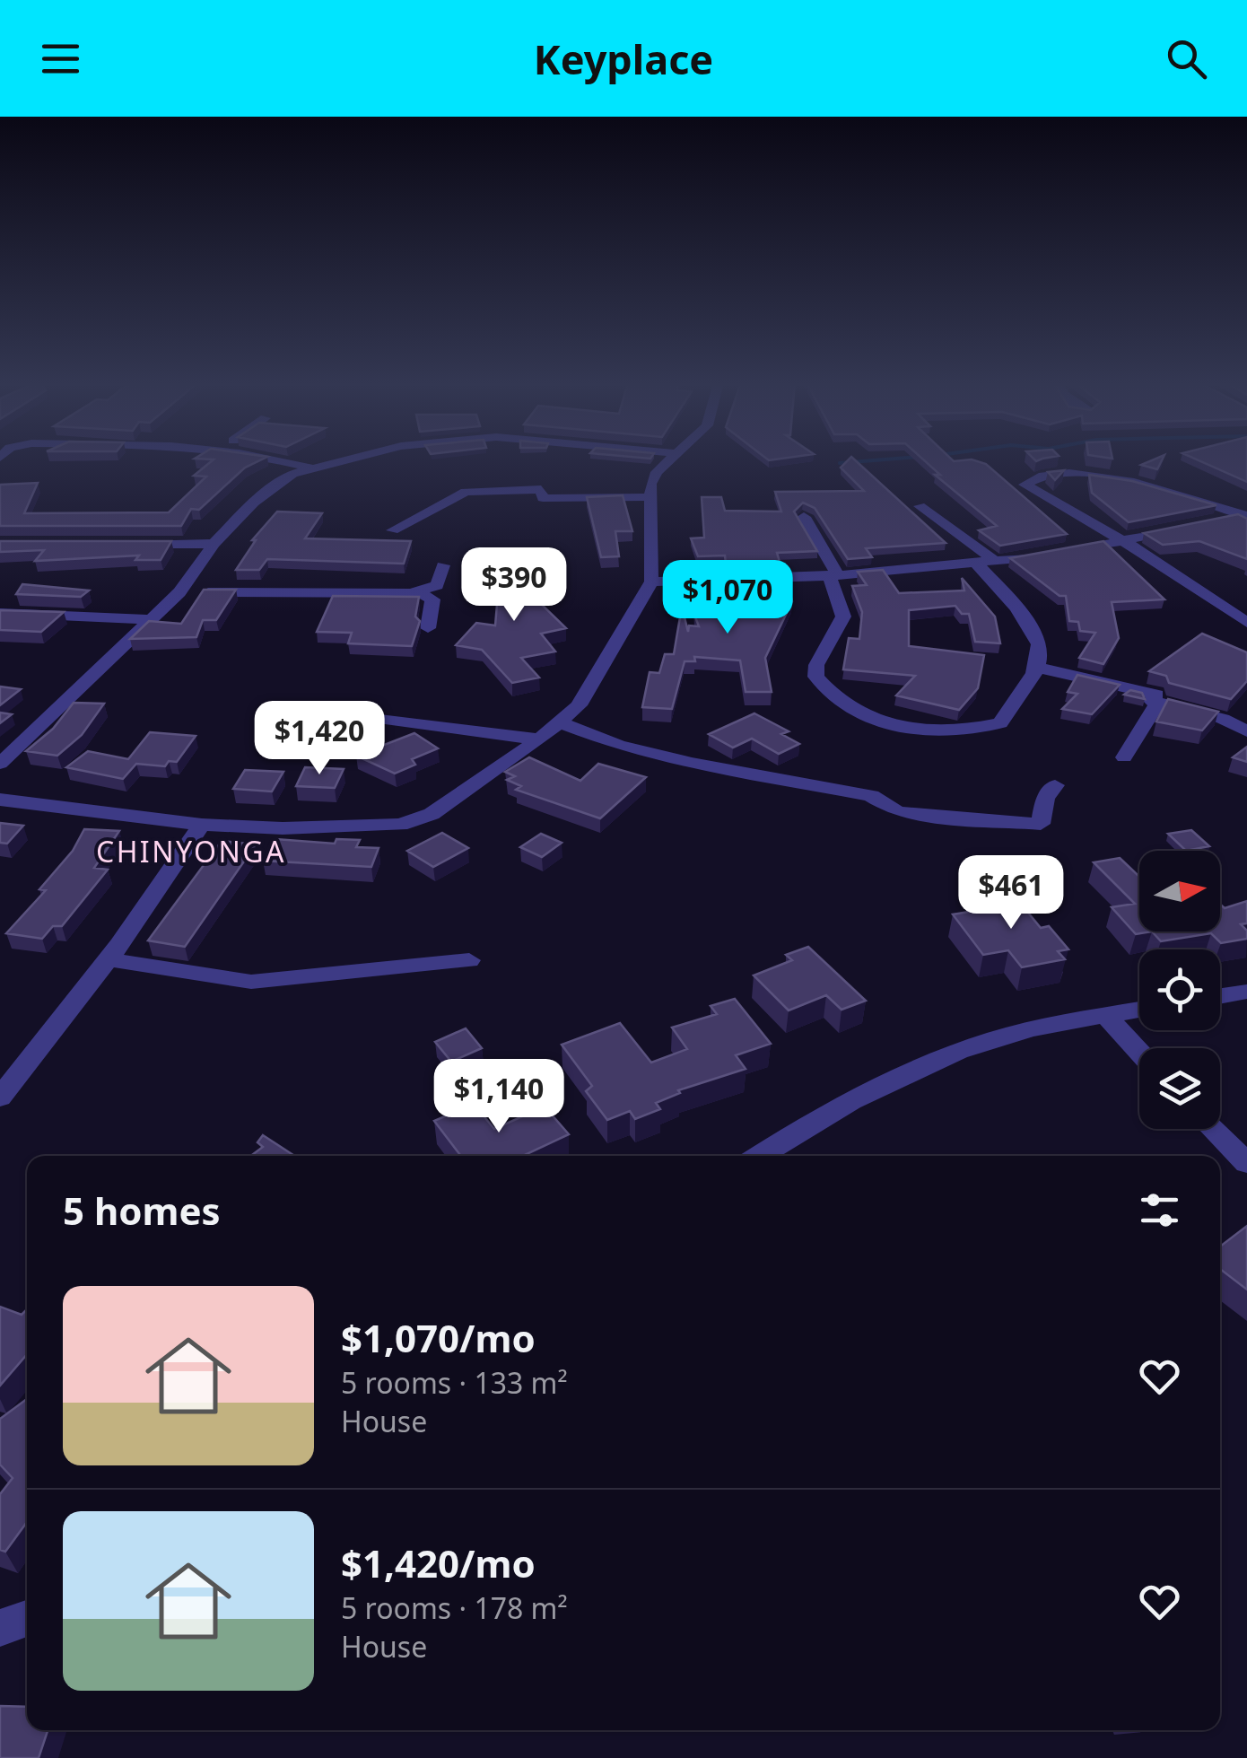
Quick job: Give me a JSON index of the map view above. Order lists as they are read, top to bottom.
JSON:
{
  "districts": ["CHINYONGA"],
  "north": "right",
  "page": {
    "header": "Keyplace",
    "price": [
      "$390",
      "$1,070",
      "$1,420",
      "$461",
      "$1,140"
    ],
    "heading": "5 homes",
    "list": [
      {
        "name": "$1,070/mo",
        "note": "5 rooms · 133 m² · House"
      },
      {
        "name": "$1,420/mo",
        "note": "5 rooms · 178 m² · House"
      }
    ]
  }
}
